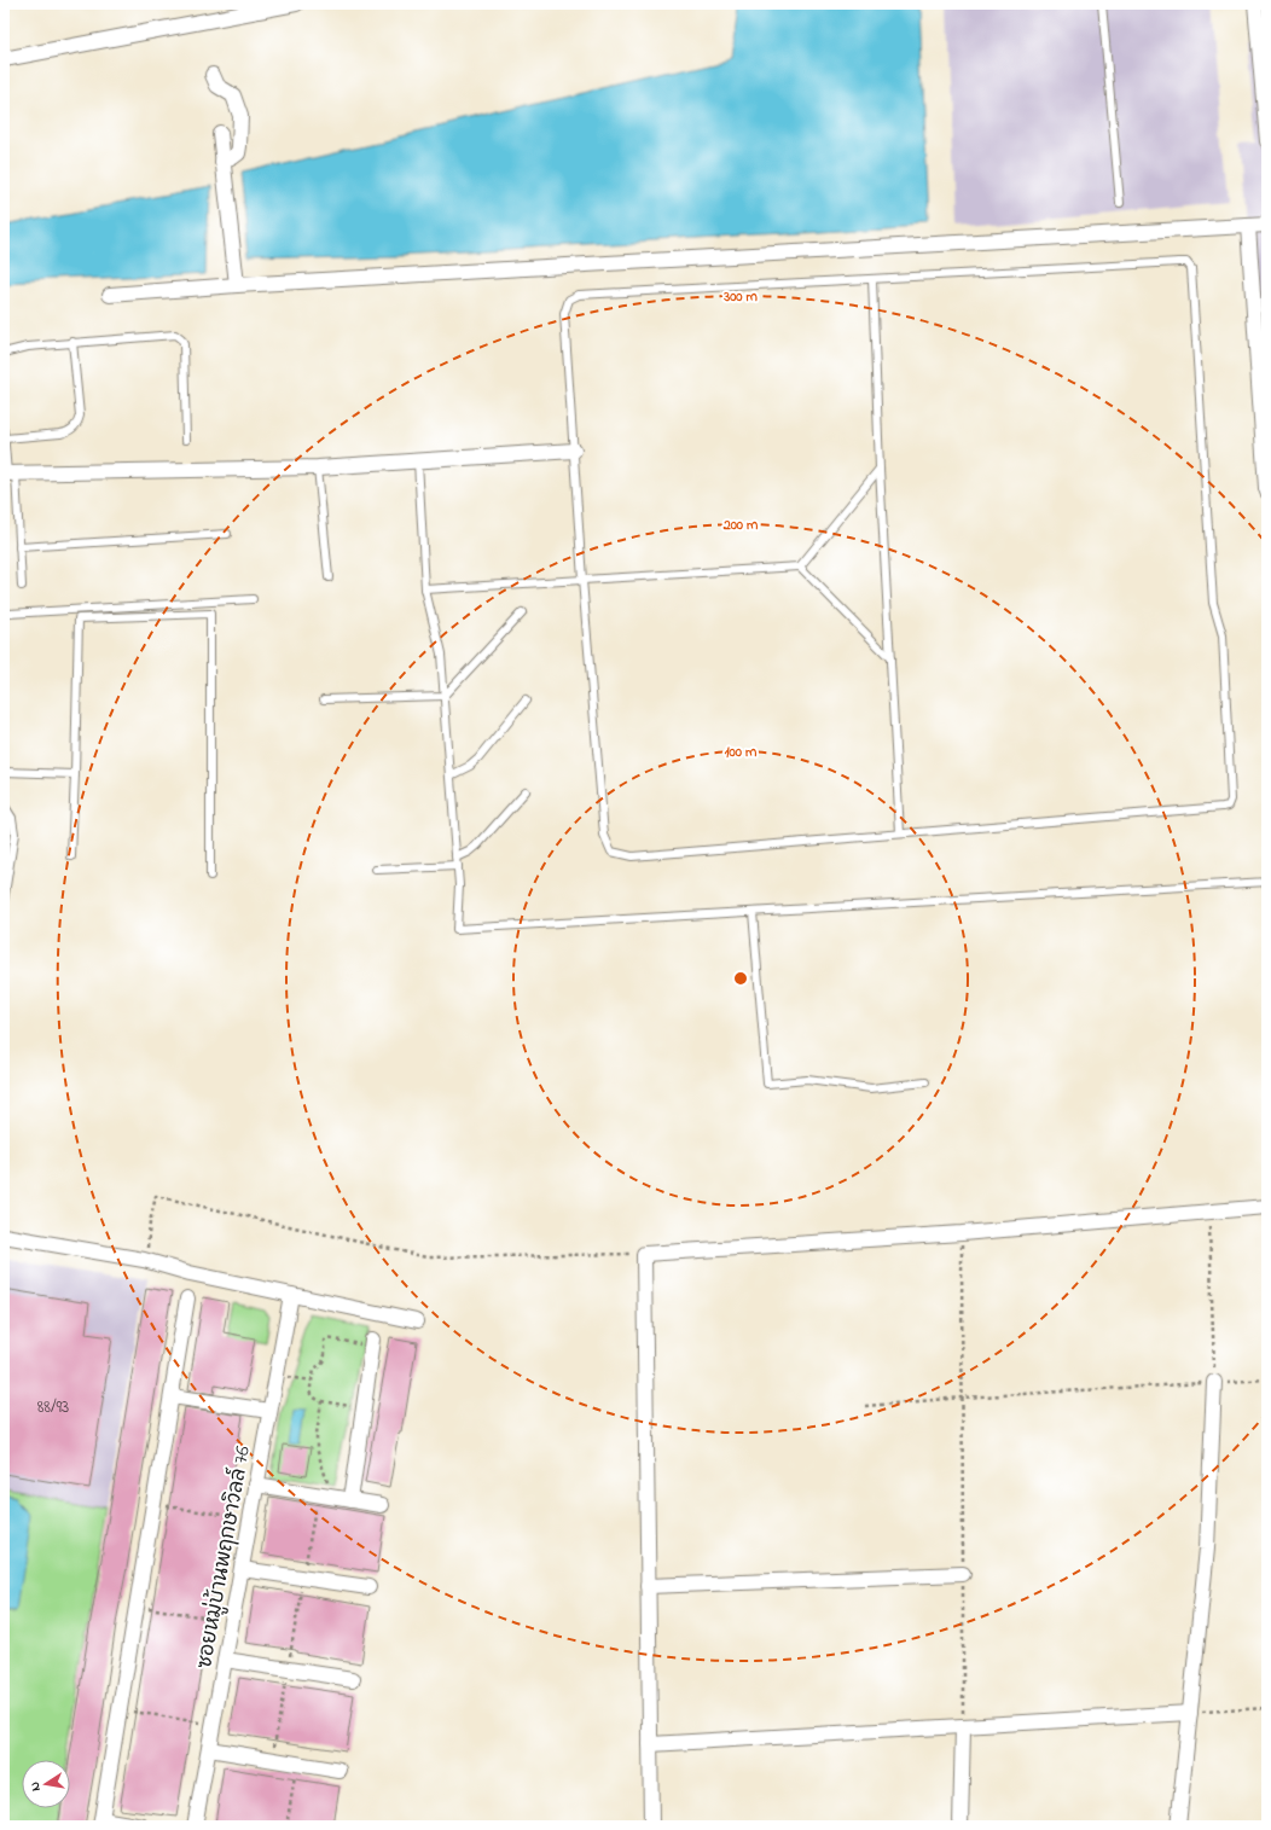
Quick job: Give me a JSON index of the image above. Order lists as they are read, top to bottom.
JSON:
{
  "streets": {
    "street": ["ซอยหมู่บ้านพฤกษาวิลล์ 76"]
  },
  "house_numbers": ["88/93"],
  "north": "left",
  "rings": ["300 m", "200 m", "100 m"]
}
